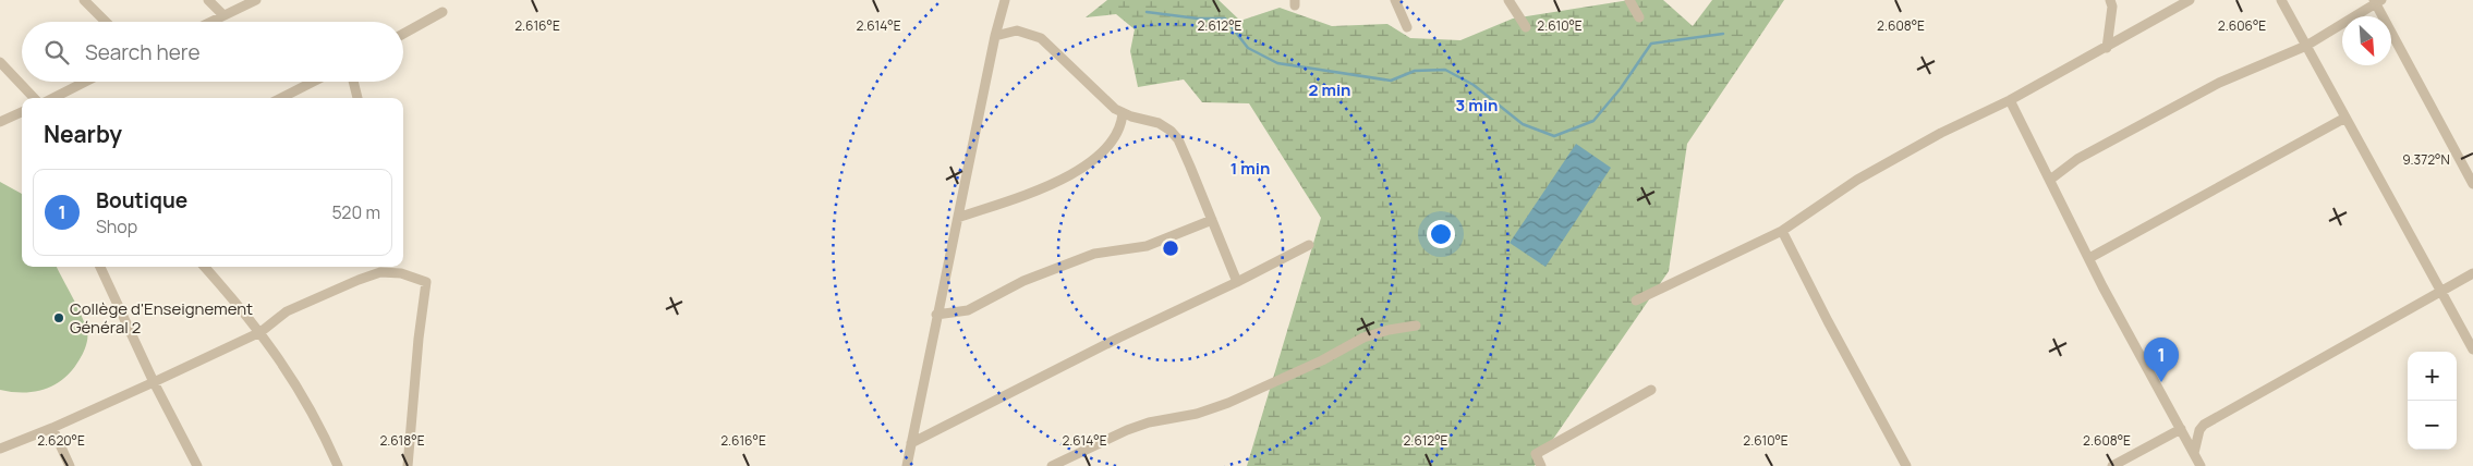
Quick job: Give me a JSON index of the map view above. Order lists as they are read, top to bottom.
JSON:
{
  "places": ["Collège d'Enseignement Général 2"],
  "north": "bottom right",
  "page": {
    "search": "Search here",
    "heading": "Nearby",
    "list": [
      {
        "mark": "1",
        "name": "Boutique",
        "note": "Shop",
        "value": "520 m"
      }
    ],
    "pins": "1",
    "map_buttons": ["+", "−"]
  },
  "coordinates": [
    "2.616°E",
    "2.614°E",
    "2.612°E",
    "2.610°E",
    "2.608°E",
    "2.606°E",
    "9.372°N",
    "2.620°E",
    "2.618°E"
  ],
  "rings": ["2 min", "3 min", "1 min"]
}
